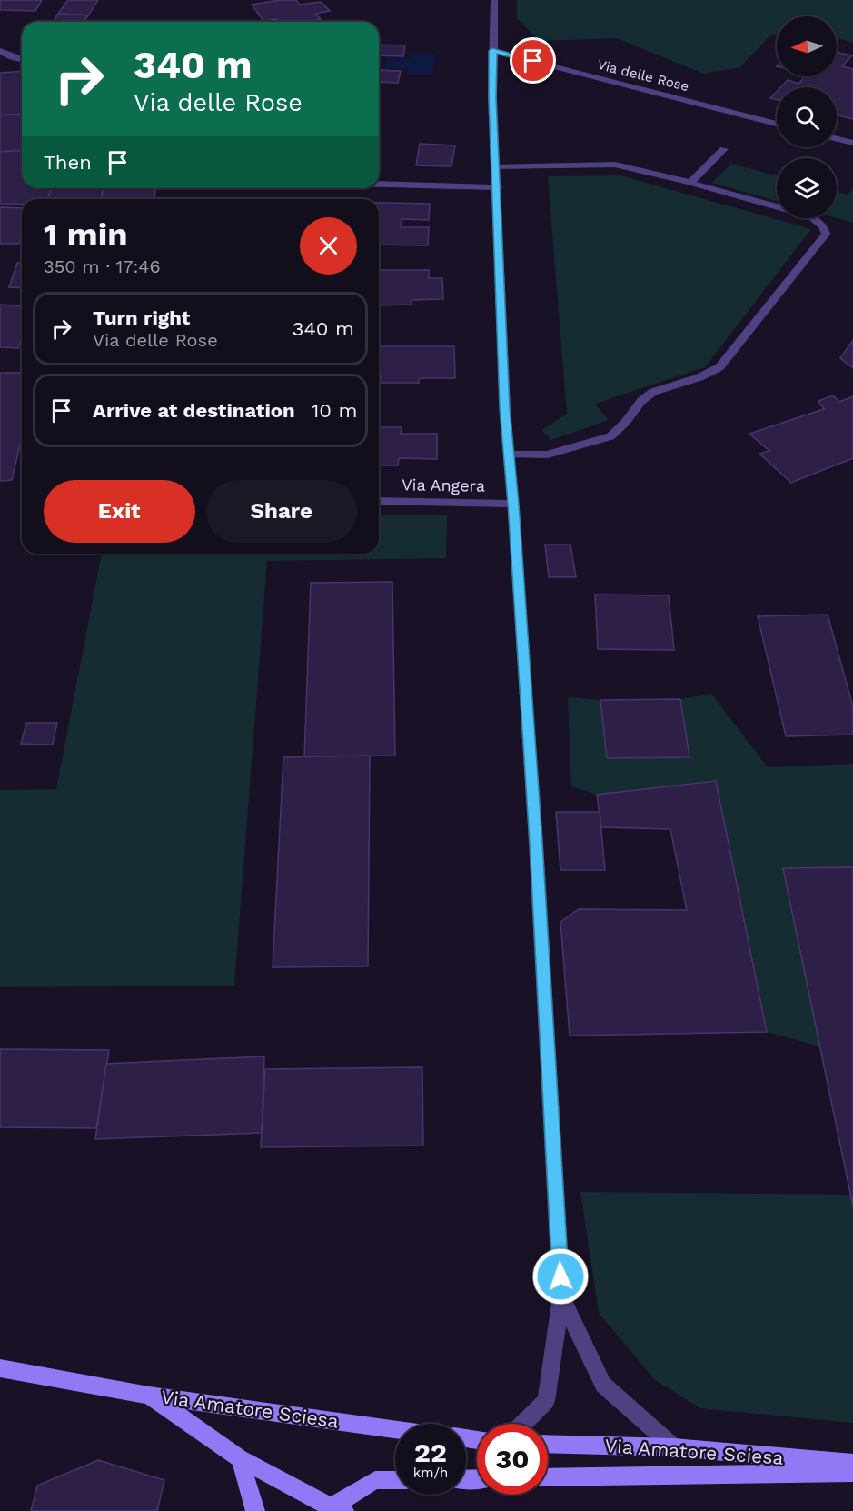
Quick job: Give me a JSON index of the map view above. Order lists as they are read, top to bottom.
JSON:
{
  "streets": {
    "street": ["Via delle Rose", "Via Angera", "Via Amatore Sciesa"]
  },
  "north": "left",
  "page": {
    "turn": ["340 m", "Via delle Rose"],
    "then": "Then",
    "heading": ["1 min", "350 m · 17:46"],
    "list": [
      {
        "name": "Turn right",
        "note": "Via delle Rose",
        "value": "340 m"
      },
      {
        "name": "Arrive at destination",
        "value": "10 m"
      }
    ],
    "buttons": ["Exit", "Share"],
    "speed": "22 km/h",
    "limit": "30"
  }
}
